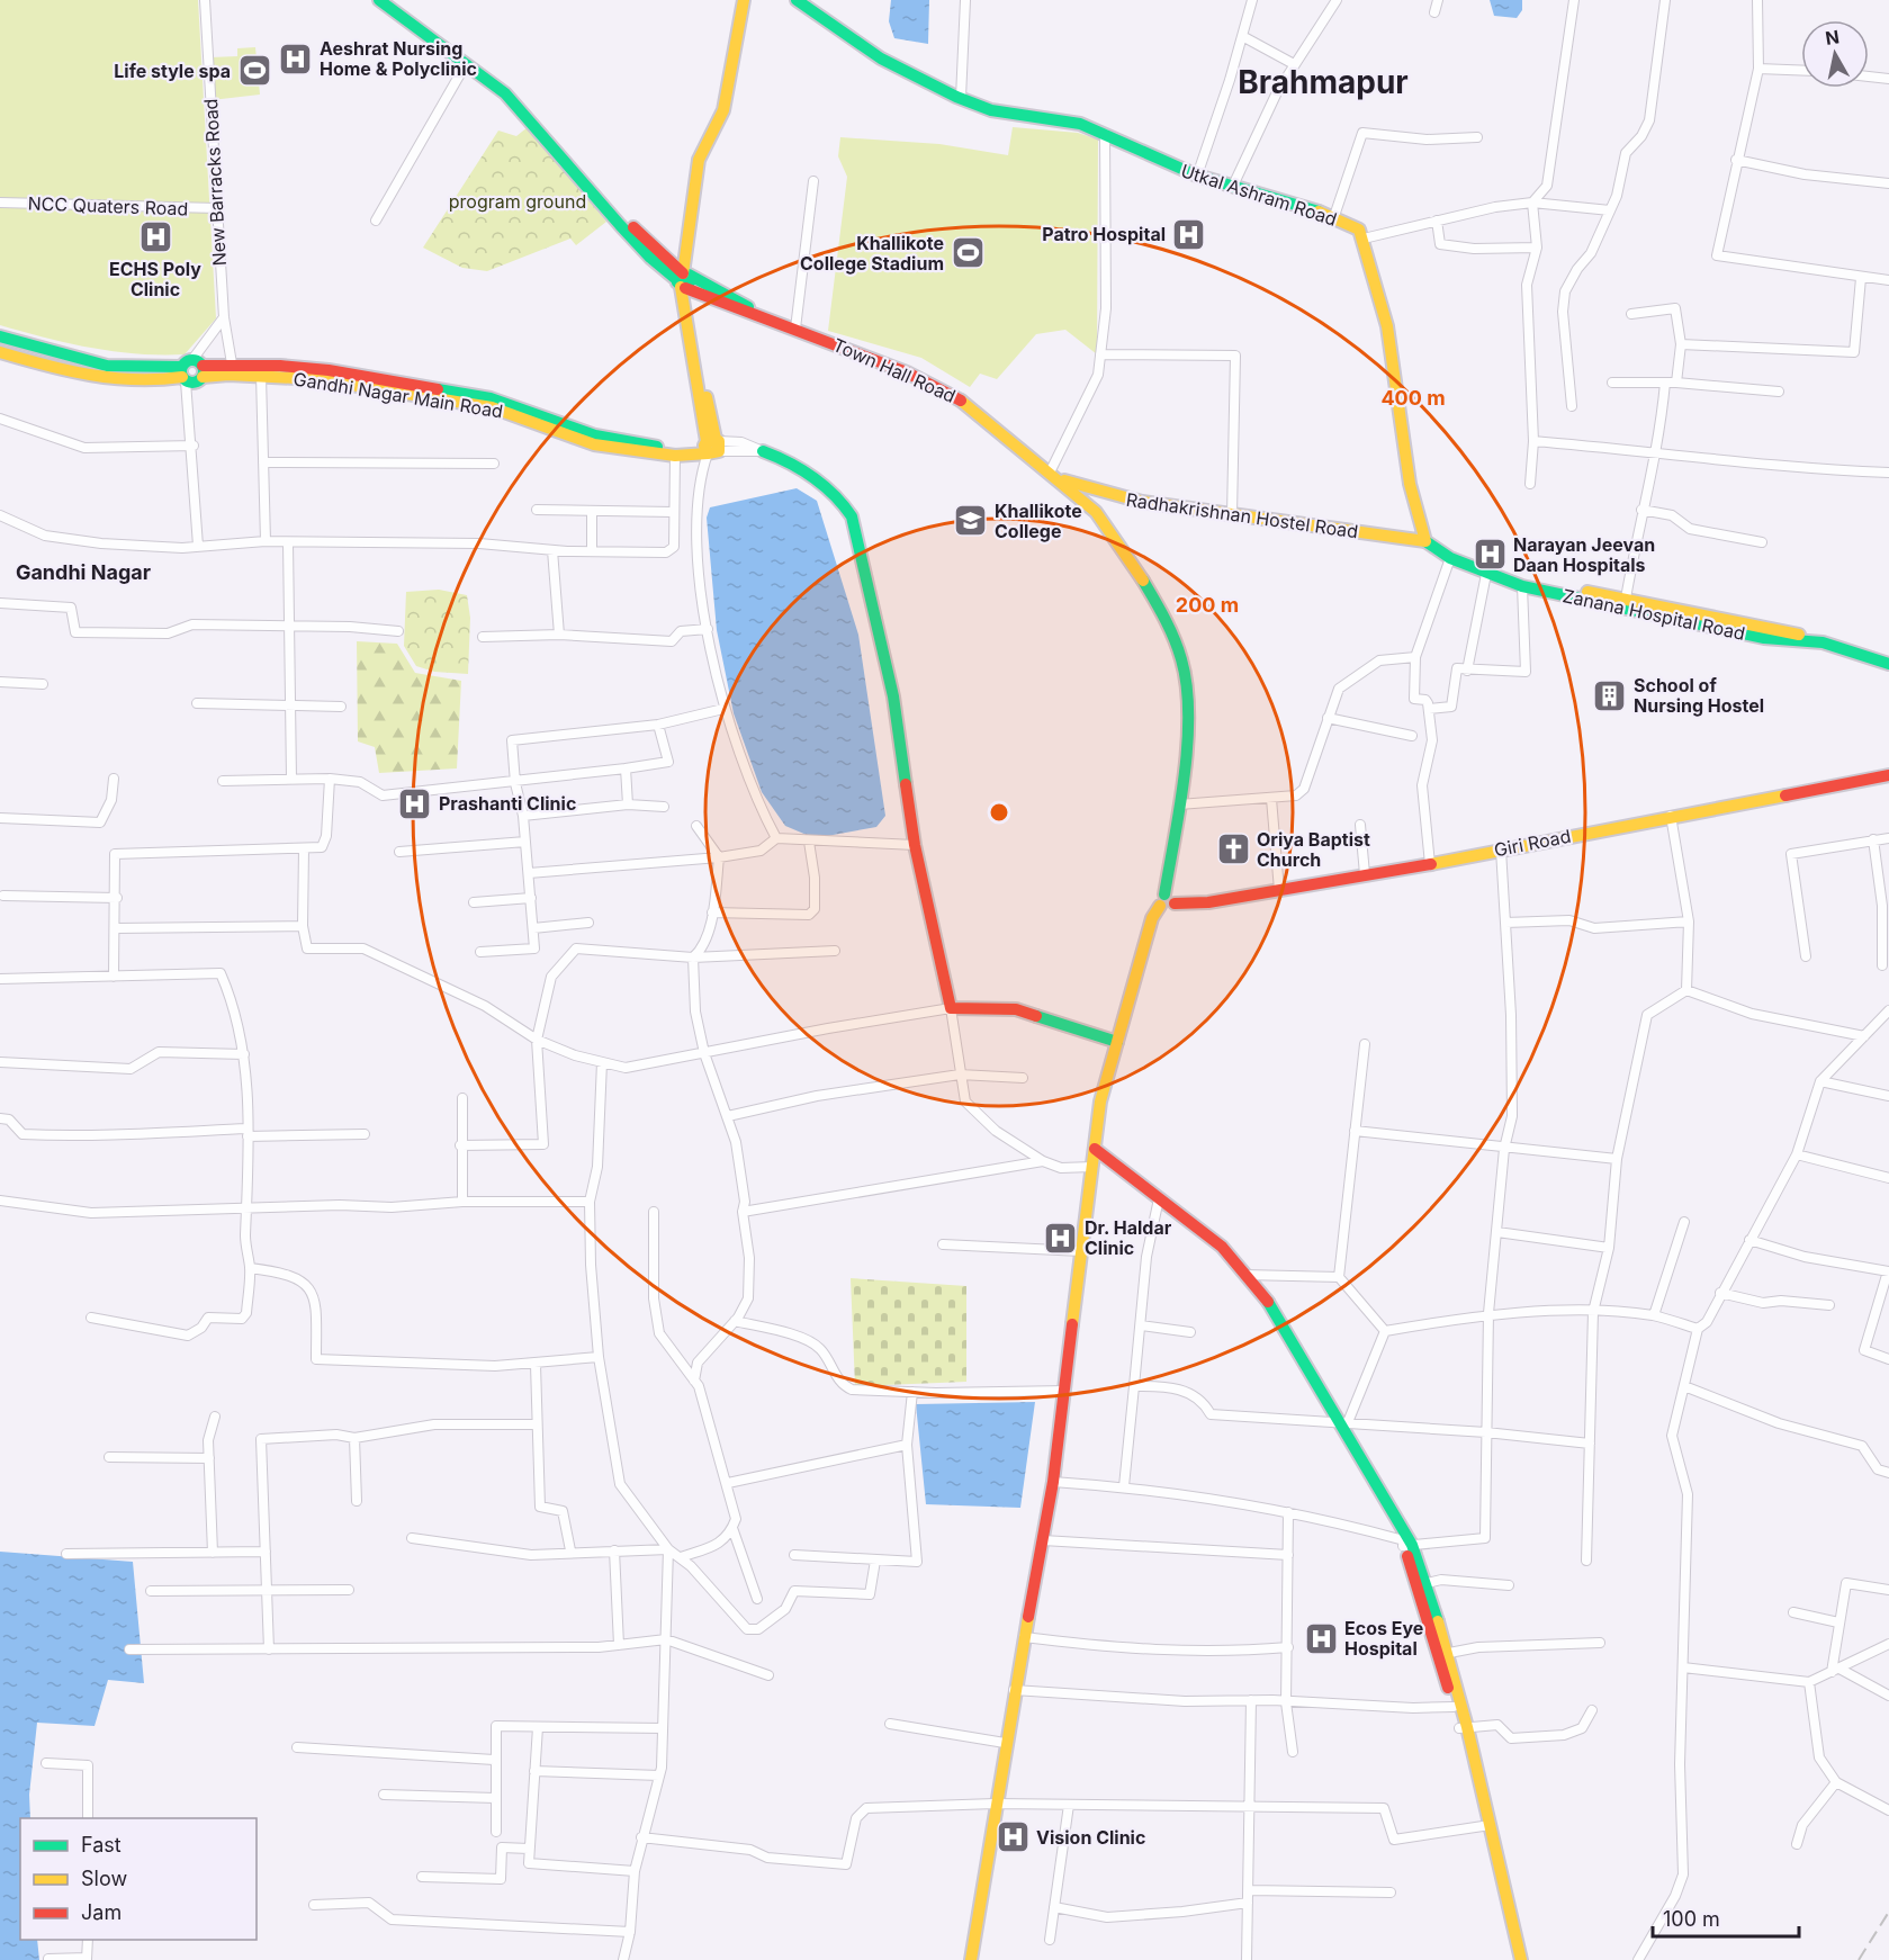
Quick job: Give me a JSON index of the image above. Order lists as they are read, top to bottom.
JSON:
{
  "streets": {
    "main road": [
      "Utkal Ashram Road",
      "Town Hall Road",
      "Gandhi Nagar Main Road",
      "Radhakrishnan Hostel Road",
      "Zanana Hospital Road",
      "Giri Road"
    ],
    "street": ["New Barracks Road", "NCC Quaters Road"]
  },
  "crossings": [
    ["New Barracks Road", "NCC Quaters Road"],
    ["New Barracks Road", "Gandhi Nagar Main Road"],
    ["Town Hall Road", "Radhakrishnan Hostel Road"],
    ["Radhakrishnan Hostel Road", "Zanana Hospital Road"]
  ],
  "districts": ["Brahmapur", "Gandhi Nagar"],
  "parks": ["program ground"],
  "places": {
    "hospital": [
      "Aeshrat Nursing Home & Polyclinic",
      "Patro Hospital",
      "ECHS Poly Clinic",
      "Narayan Jeevan Daan Hospitals",
      "Prashanti Clinic",
      "Dr. Haldar Clinic",
      "Ecos Eye Hospital",
      "Vision Clinic"
    ],
    "sports": ["Life style spa", "Khallikote College Stadium"],
    "school or university": ["Khallikote College"],
    "building": ["School of Nursing Hostel"],
    "church": ["Oriya Baptist Church"]
  },
  "legend": ["Fast", "Slow", "Jam"],
  "scale_bar": "100 m",
  "north": "top",
  "rings": ["400 m", "200 m"]
}
